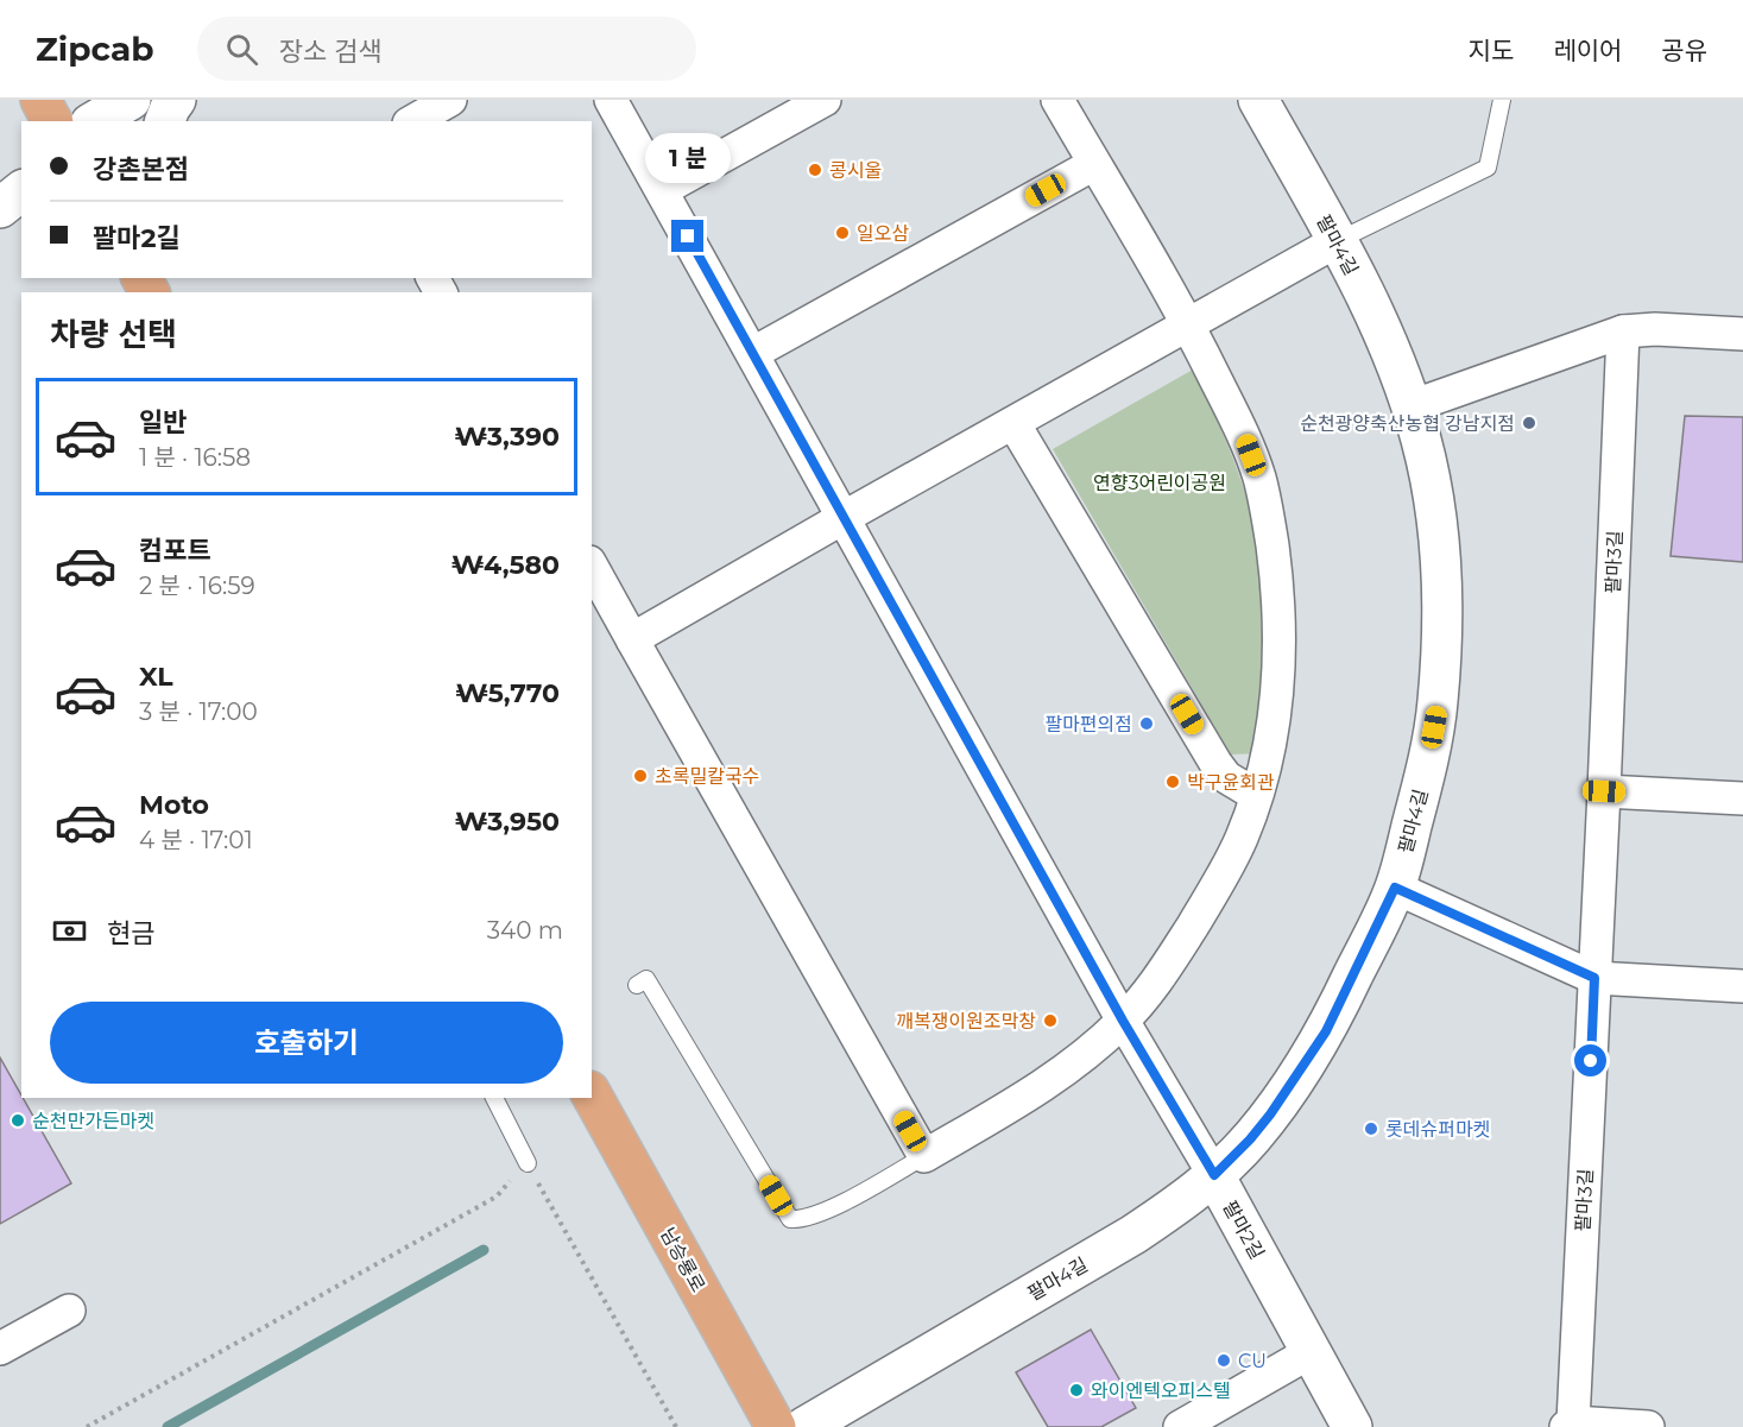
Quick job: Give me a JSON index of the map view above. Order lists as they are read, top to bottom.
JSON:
{
  "streets": {
    "main road": ["남승룡로"],
    "street": ["팔마4길", "팔마3길", "팔마2길"]
  },
  "crossings": [
    ["팔마4길", "팔마2길"]
  ],
  "parks": ["연향3어린이공원"],
  "places": [
    "콩시울",
    "일오삼",
    "순천광양축산농협 강남지점",
    "팔마편의점",
    "초록밀칼국수",
    "박구윤회관",
    "깨복쟁이원조막창",
    "순천만가든마켓",
    "롯데슈퍼마켓",
    "CU",
    "와이엔텍오피스텔"
  ],
  "page": {
    "header": "Zipcab",
    "search": "장소 검색",
    "nav": ["지도", "레이어", "공유"],
    "banner": ["강촌본점", "팔마2길"],
    "bubble": "1 분",
    "heading": "차량 선택",
    "list": [
      {
        "name": "일반",
        "note": "1 분 · 16:58",
        "value": "₩3,390"
      },
      {
        "name": "컴포트",
        "note": "2 분 · 16:59",
        "value": "₩4,580"
      },
      {
        "name": "XL",
        "note": "3 분 · 17:00",
        "value": "₩5,770"
      },
      {
        "name": "Moto",
        "note": "4 분 · 17:01",
        "value": "₩3,950"
      }
    ],
    "pay": ["현금", "340 m"],
    "buttons": "호출하기"
  }
}
